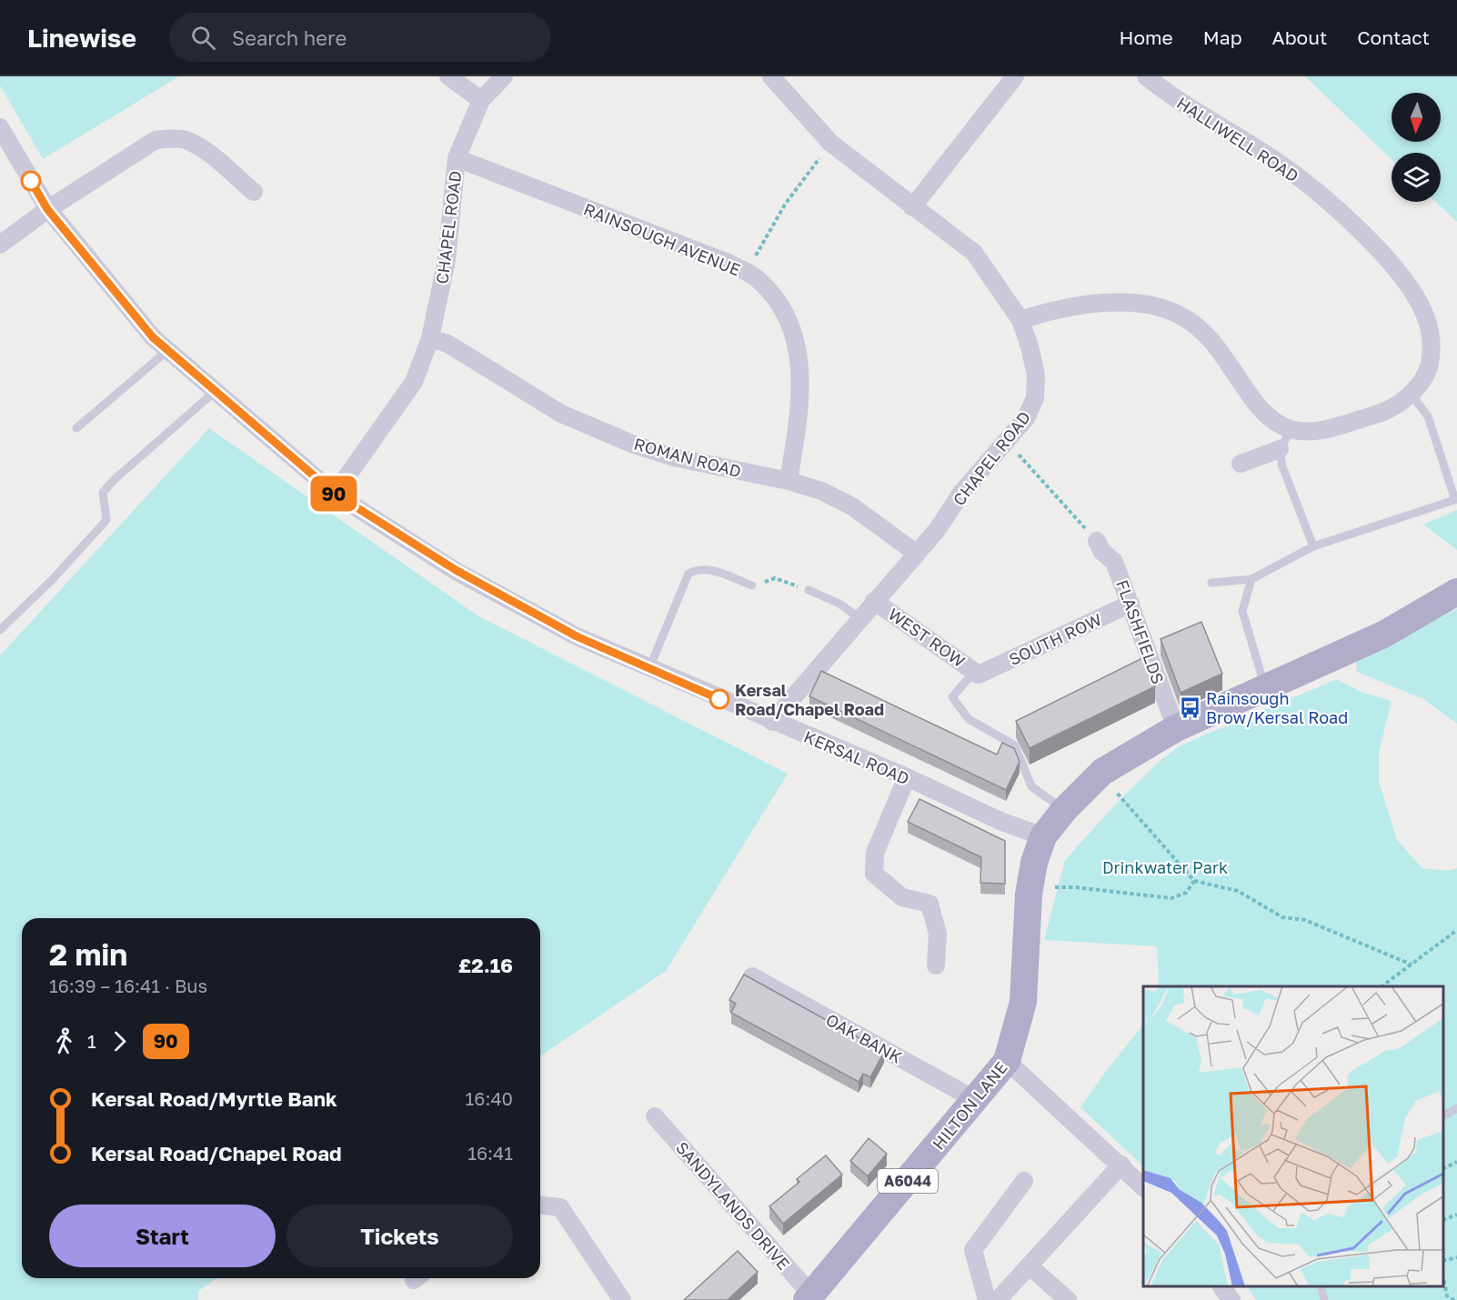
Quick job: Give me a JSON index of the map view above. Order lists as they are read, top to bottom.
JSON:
{
  "streets": {
    "main road": ["HILTON LANE", "A6044"],
    "street": [
      "HALLIWELL ROAD",
      "CHAPEL ROAD",
      "RAINSOUGH AVENUE",
      "ROMAN ROAD",
      "FLASHFIELDS",
      "WEST ROW",
      "SOUTH ROW",
      "KERSAL ROAD",
      "OAK BANK",
      "SANDYLANDS DRIVE"
    ]
  },
  "crossings": [
    ["CHAPEL ROAD", "RAINSOUGH AVENUE"],
    ["CHAPEL ROAD", "ROMAN ROAD"],
    ["CHAPEL ROAD", "WEST ROW"],
    ["CHAPEL ROAD", "KERSAL ROAD"],
    ["RAINSOUGH AVENUE", "ROMAN ROAD"],
    ["FLASHFIELDS", "SOUTH ROW"],
    ["FLASHFIELDS", "HILTON LANE"],
    ["WEST ROW", "SOUTH ROW"],
    ["KERSAL ROAD", "HILTON LANE"],
    ["OAK BANK", "HILTON LANE"],
    ["HILTON LANE", "SANDYLANDS DRIVE"]
  ],
  "parks": ["Drinkwater Park"],
  "places": {
    "other": ["Kersal Road/Chapel Road"],
    "bus stop": ["Rainsough Brow/Kersal Road"]
  },
  "lines": ["bus line 90"],
  "north": "bottom",
  "page": {
    "header": "Linewise",
    "search": "Search here",
    "nav": [
      "Home",
      "Map",
      "About",
      "Contact"
    ],
    "on_map": "90",
    "heading": ["2 min", "16:39 – 16:41 · Bus", "£2.16"],
    "legs": ["1", "90"],
    "list": [
      {
        "name": "Kersal Road/Myrtle Bank",
        "value": "16:40"
      },
      {
        "name": "Kersal Road/Chapel Road",
        "value": "16:41"
      }
    ],
    "buttons": ["Start", "Tickets"]
  }
}
